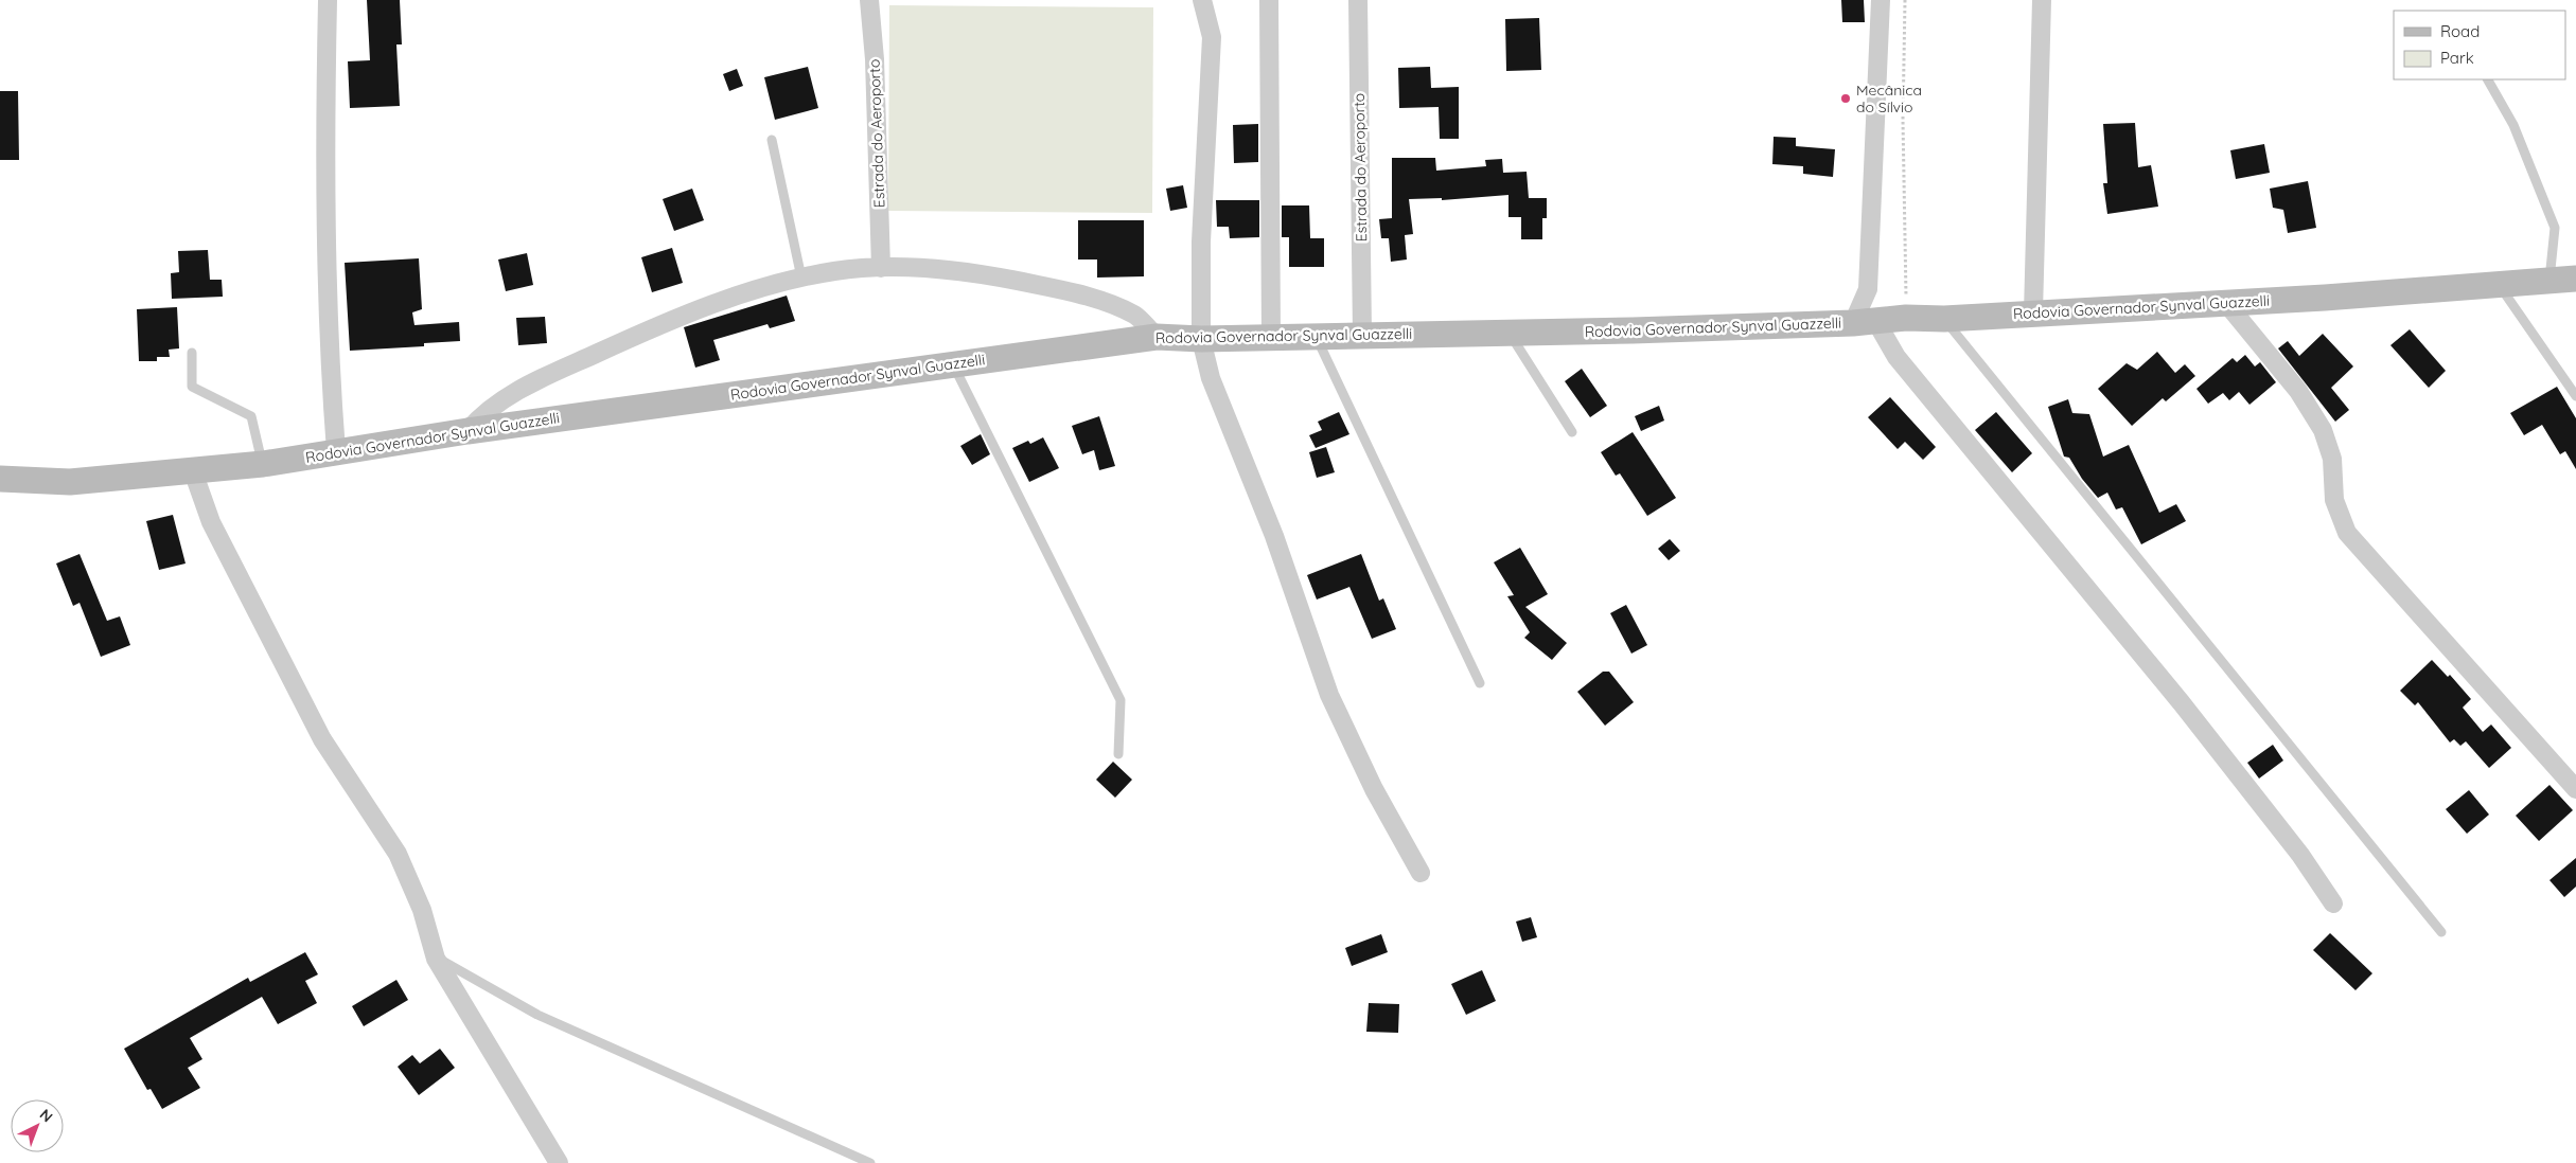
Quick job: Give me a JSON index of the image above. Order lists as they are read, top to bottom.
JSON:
{
  "streets": {
    "main road": ["Rodovia Governador Synval Guazzelli"],
    "street": ["Estrada do Aeroporto"]
  },
  "crossings": [
    ["Estrada do Aeroporto", "Rodovia Governador Synval Guazzelli"]
  ],
  "places": ["Mecânica do Sílvio"],
  "legend": ["Road", "Park"],
  "north": "top right"
}
